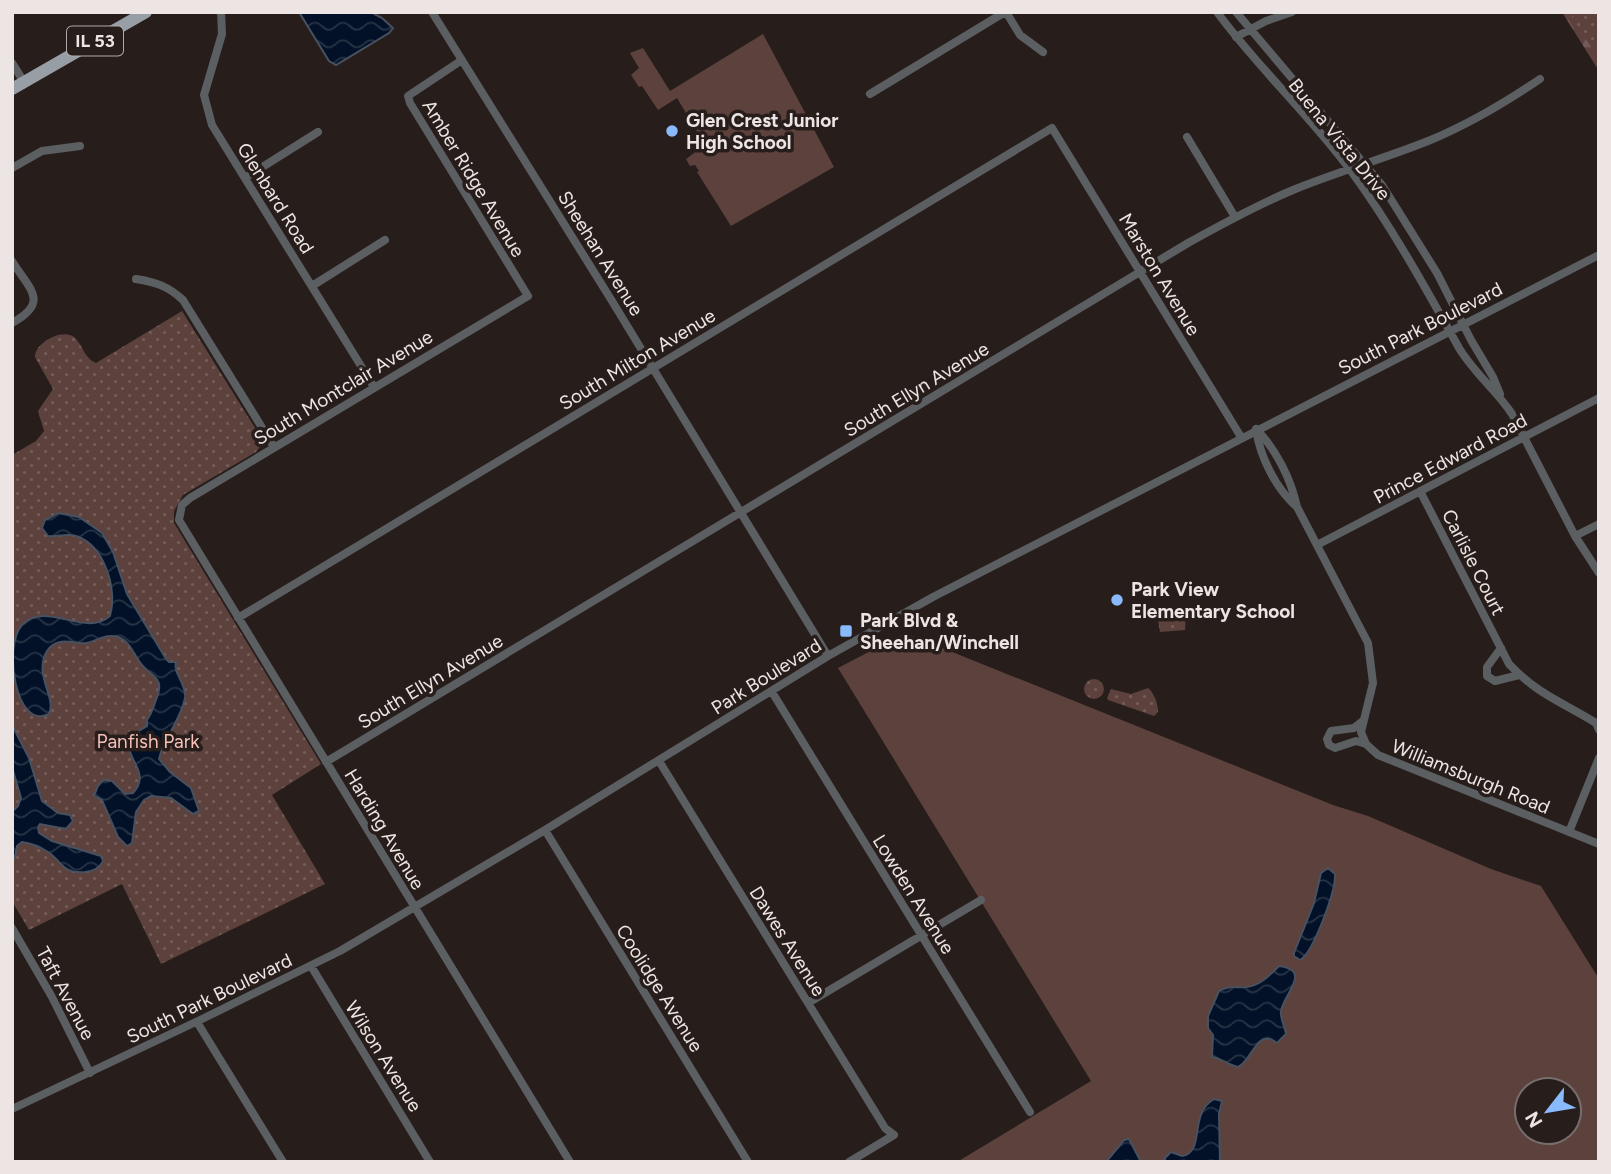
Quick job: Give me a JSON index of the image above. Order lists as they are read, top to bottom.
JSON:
{
  "streets": {
    "main road": ["IL 53"],
    "street": [
      "Buena Vista Drive",
      "Amber Ridge Avenue",
      "Glenbard Road",
      "Sheehan Avenue",
      "Marston Avenue",
      "South Park Boulevard",
      "South Milton Avenue",
      "South Montclair Avenue",
      "South Ellyn Avenue",
      "Prince Edward Road",
      "Carlisle Court",
      "Park Boulevard",
      "Williamsburgh Road",
      "Harding Avenue",
      "Lowden Avenue",
      "Dawes Avenue",
      "Coolidge Avenue",
      "Taft Avenue",
      "Wilson Avenue"
    ]
  },
  "crossings": [
    ["Buena Vista Drive", "South Park Boulevard"],
    ["Buena Vista Drive", "South Ellyn Avenue"],
    ["Amber Ridge Avenue", "Sheehan Avenue"],
    ["Amber Ridge Avenue", "South Montclair Avenue"],
    ["Glenbard Road", "South Montclair Avenue"],
    ["Sheehan Avenue", "South Milton Avenue"],
    ["Sheehan Avenue", "South Ellyn Avenue"],
    ["Sheehan Avenue", "Park Boulevard"],
    ["Marston Avenue", "South Milton Avenue"],
    ["Marston Avenue", "South Ellyn Avenue"],
    ["Marston Avenue", "Park Boulevard"],
    ["South Park Boulevard", "Park Boulevard"],
    ["South Park Boulevard", "Williamsburgh Road"],
    ["South Park Boulevard", "Harding Avenue"],
    ["South Park Boulevard", "Taft Avenue"],
    ["South Park Boulevard", "Wilson Avenue"],
    ["South Milton Avenue", "Harding Avenue"],
    ["South Montclair Avenue", "Harding Avenue"],
    ["South Ellyn Avenue", "Harding Avenue"],
    ["Prince Edward Road", "Carlisle Court"],
    ["Prince Edward Road", "Williamsburgh Road"],
    ["Park Boulevard", "Williamsburgh Road"],
    ["Park Boulevard", "Harding Avenue"],
    ["Park Boulevard", "Lowden Avenue"],
    ["Park Boulevard", "Dawes Avenue"],
    ["Park Boulevard", "Coolidge Avenue"]
  ],
  "parks": ["Panfish Park"],
  "places": {
    "other": ["Glen Crest Junior High School", "Park View Elementary School"],
    "transit": ["Park Blvd & Sheehan/Winchell"]
  },
  "north": "bottom left"
}
